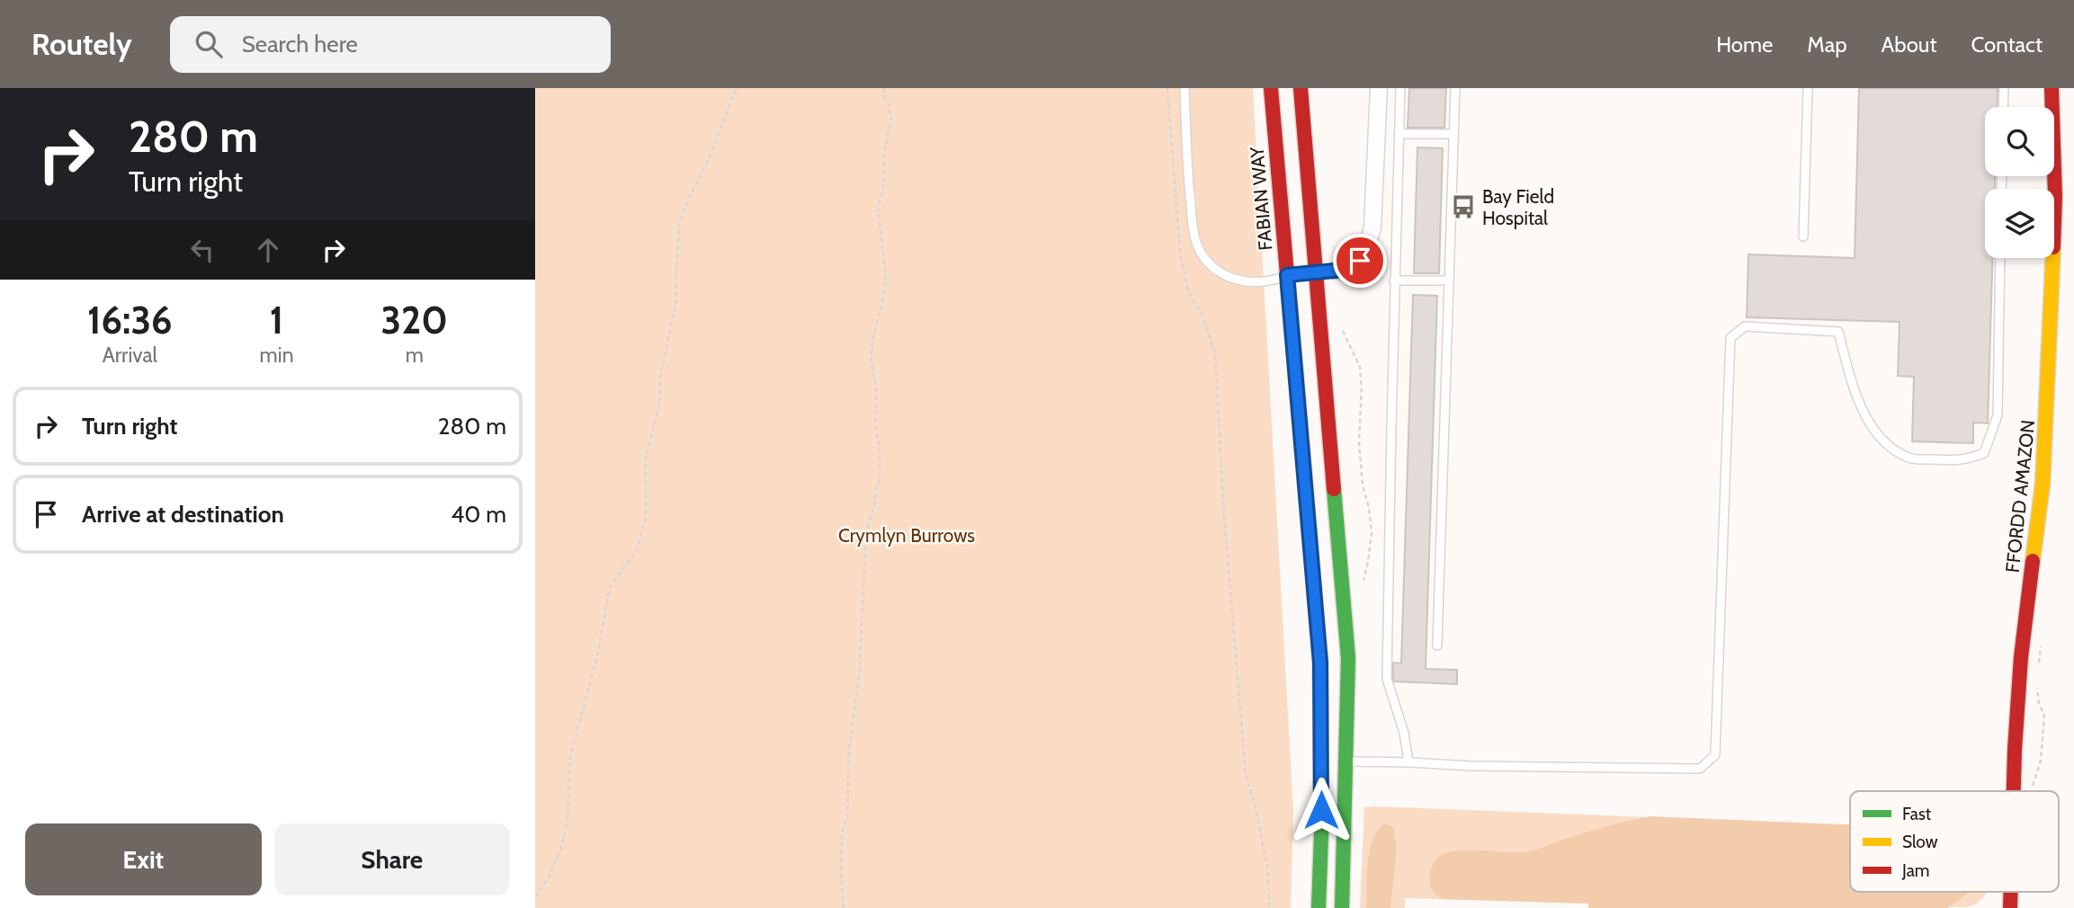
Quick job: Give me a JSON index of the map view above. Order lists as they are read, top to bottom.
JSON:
{
  "streets": {
    "main road": ["FABIAN WAY", "FFORDD AMAZON"]
  },
  "parks": ["Crymlyn Burrows"],
  "places": {
    "bus stop": ["Bay Field Hospital"]
  },
  "legend": ["Fast", "Slow", "Jam"],
  "page": {
    "header": "Routely",
    "search": "Search here",
    "nav": [
      "Home",
      "Map",
      "About",
      "Contact"
    ],
    "turn": ["280 m", "Turn right"],
    "eta": [
      "16:36",
      "Arrival",
      "1",
      "min",
      "320",
      "m"
    ],
    "list": [
      {
        "name": "Turn right",
        "value": "280 m"
      },
      {
        "name": "Arrive at destination",
        "value": "40 m"
      }
    ],
    "buttons": ["Exit", "Share"]
  }
}
